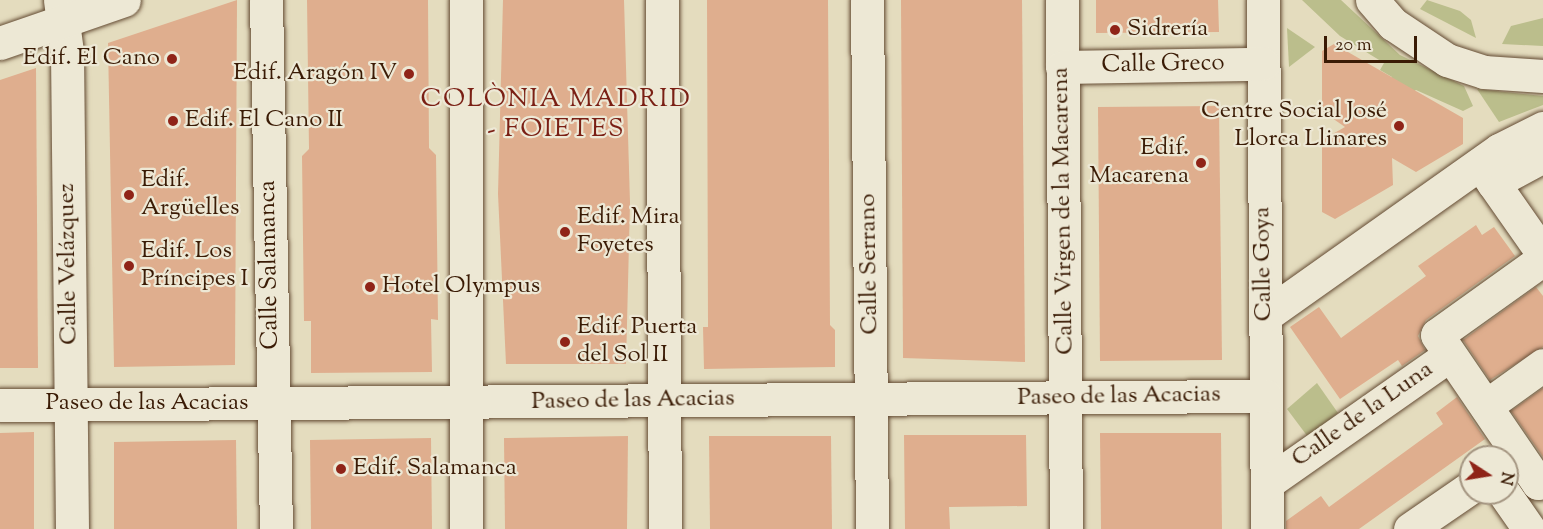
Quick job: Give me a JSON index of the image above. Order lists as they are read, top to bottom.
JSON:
{
  "streets": {
    "street": [
      "Calle Greco",
      "Calle Virgen de la Macarena",
      "Calle Velázquez",
      "Calle Serrano",
      "Calle Goya",
      "Calle Salamanca",
      "Paseo de las Acacias",
      "Calle de la Luna"
    ]
  },
  "crossings": [
    ["Calle Greco", "Calle Virgen de la Macarena"],
    ["Calle Greco", "Calle Goya"],
    ["Calle Virgen de la Macarena", "Paseo de las Acacias"],
    ["Calle Velázquez", "Paseo de las Acacias"],
    ["Calle Serrano", "Paseo de las Acacias"],
    ["Calle Goya", "Paseo de las Acacias"],
    ["Calle Goya", "Calle de la Luna"],
    ["Calle Salamanca", "Paseo de las Acacias"]
  ],
  "districts": ["COLÒNIA MADRID - FOIETES"],
  "places": [
    "Sidrería",
    "Edif. El Cano",
    "Edif. Aragón IV",
    "Edif. El Cano II",
    "Centre Social José Llorca Llinares",
    "Edif. Macarena",
    "Edif. Argüelles",
    "Edif. Mira Foyetes",
    "Edif. Los Príncipes I",
    "Hotel Olympus",
    "Edif. Puerta del Sol II",
    "Edif. Salamanca"
  ],
  "scale_bar": "20 m",
  "north": "right"
}
